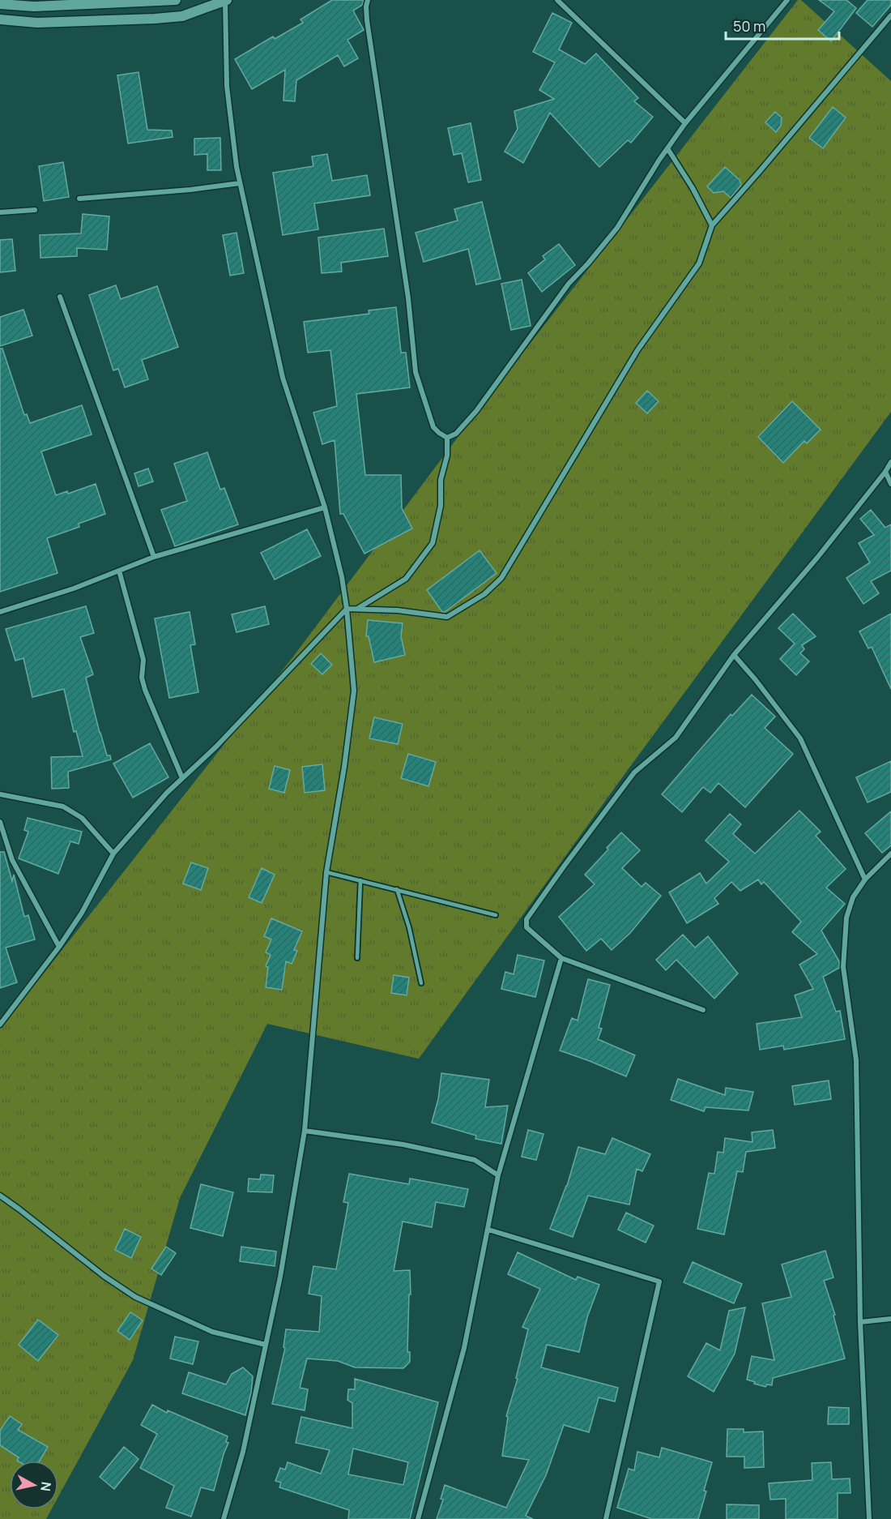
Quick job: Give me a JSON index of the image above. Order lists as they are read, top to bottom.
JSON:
{
  "scale_bar": "50 m",
  "north": "right"
}
